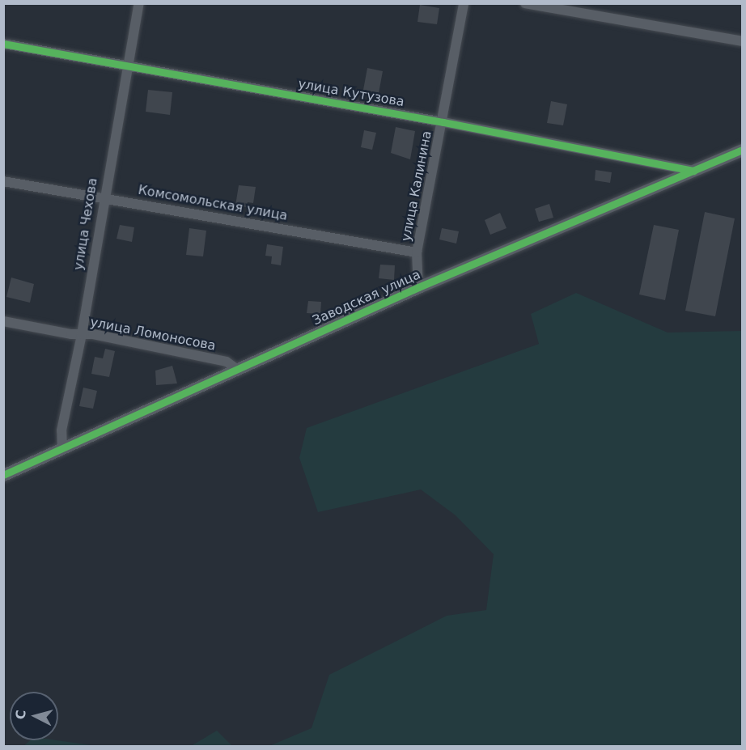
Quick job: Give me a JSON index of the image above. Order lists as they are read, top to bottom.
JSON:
{
  "streets": {
    "street": [
      "улица Кутузова",
      "улица Калинина",
      "Комсомольская улица",
      "улица Чехова",
      "Заводская улица",
      "улица Ломоносова"
    ]
  },
  "crossings": [
    ["улица Кутузова", "улица Калинина"],
    ["улица Кутузова", "улица Чехова"],
    ["улица Кутузова", "Заводская улица"],
    ["улица Калинина", "Комсомольская улица"],
    ["улица Калинина", "Заводская улица"],
    ["Комсомольская улица", "улица Чехова"],
    ["улица Чехова", "Заводская улица"],
    ["улица Чехова", "улица Ломоносова"],
    ["Заводская улица", "улица Ломоносова"]
  ],
  "north": "left"
}
